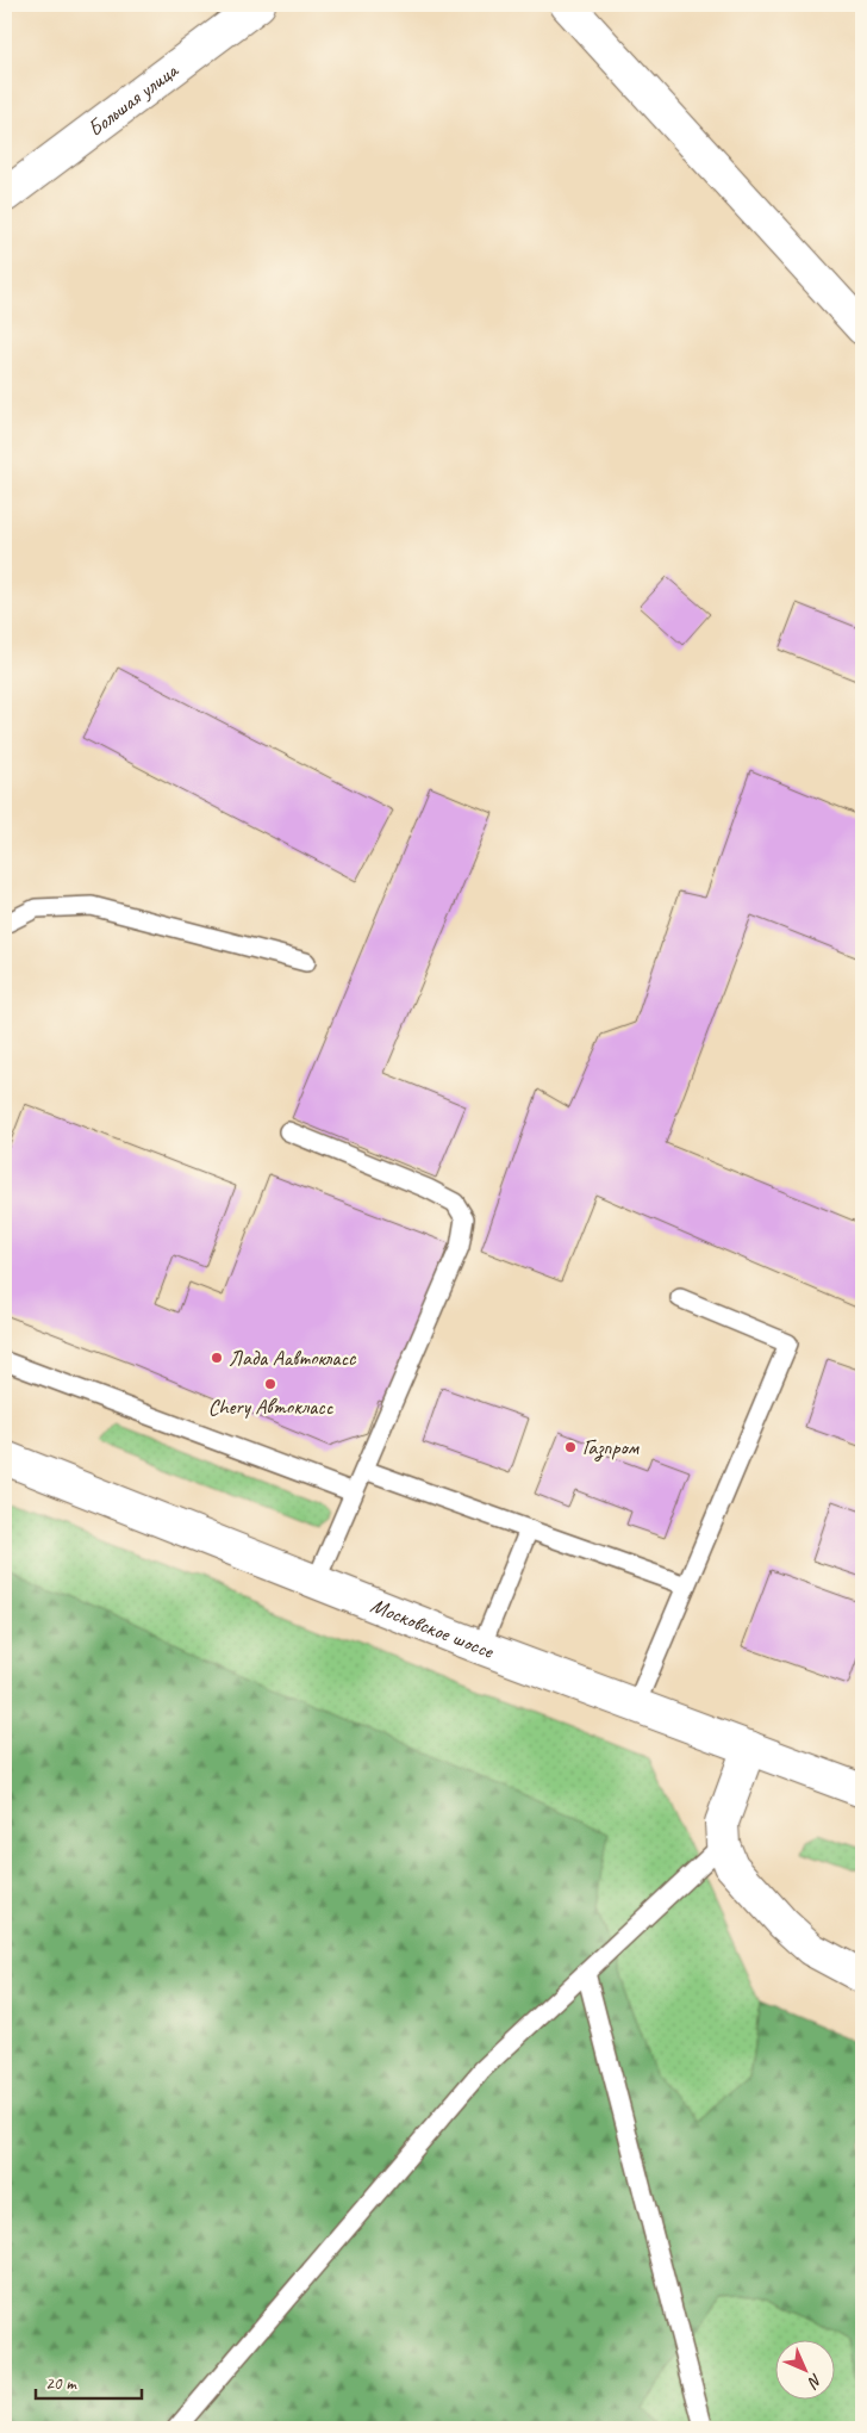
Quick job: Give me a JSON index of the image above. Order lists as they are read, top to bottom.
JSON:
{
  "streets": {
    "street": ["Большая улица", "Московское шоссе"]
  },
  "places": ["Лада Аавтокласс", "Chery Автокласс", "Газпром"],
  "scale_bar": "20 m",
  "north": "bottom right"
}
